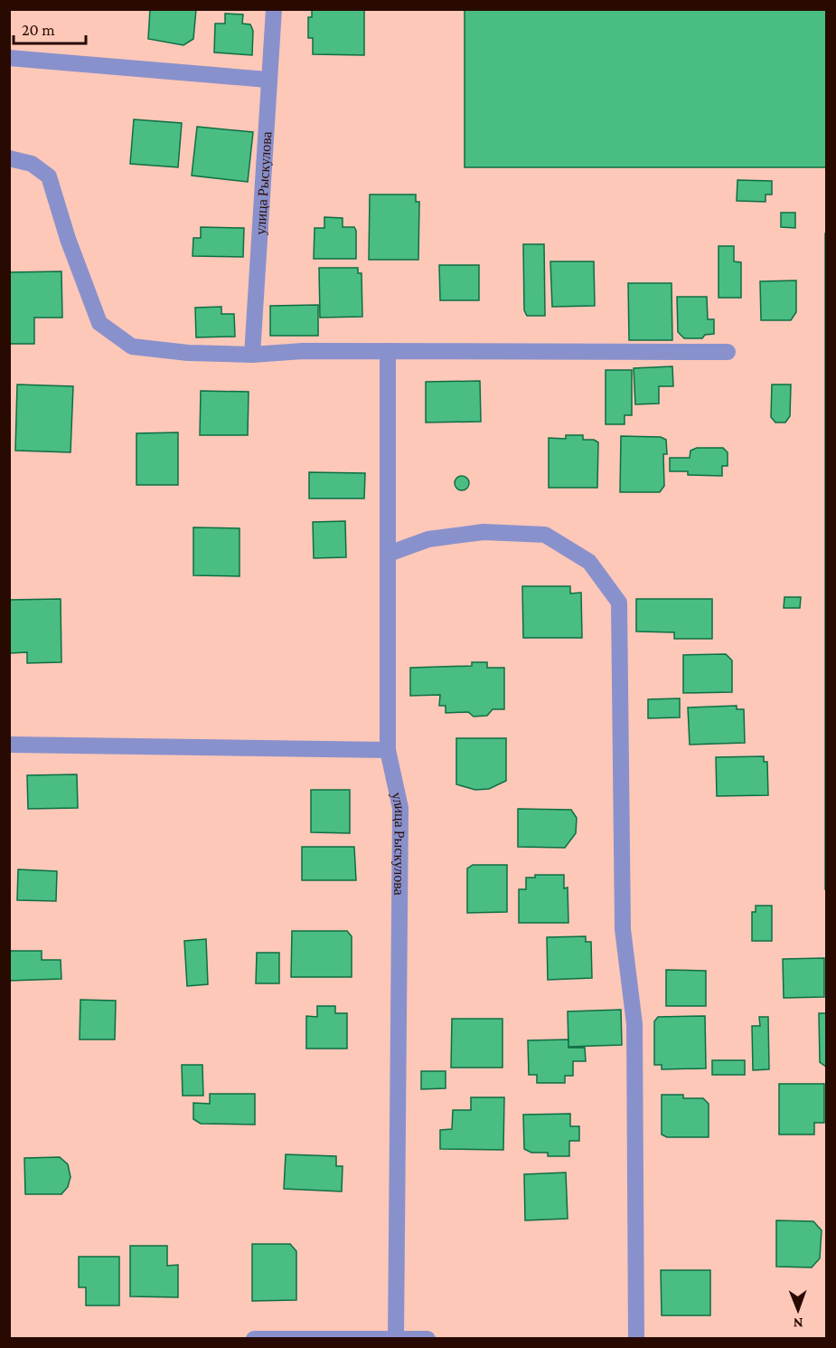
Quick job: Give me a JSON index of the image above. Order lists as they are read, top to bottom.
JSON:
{
  "streets": {
    "street": ["улица Рыскулова"]
  },
  "scale_bar": "20 m",
  "north": "bottom"
}
